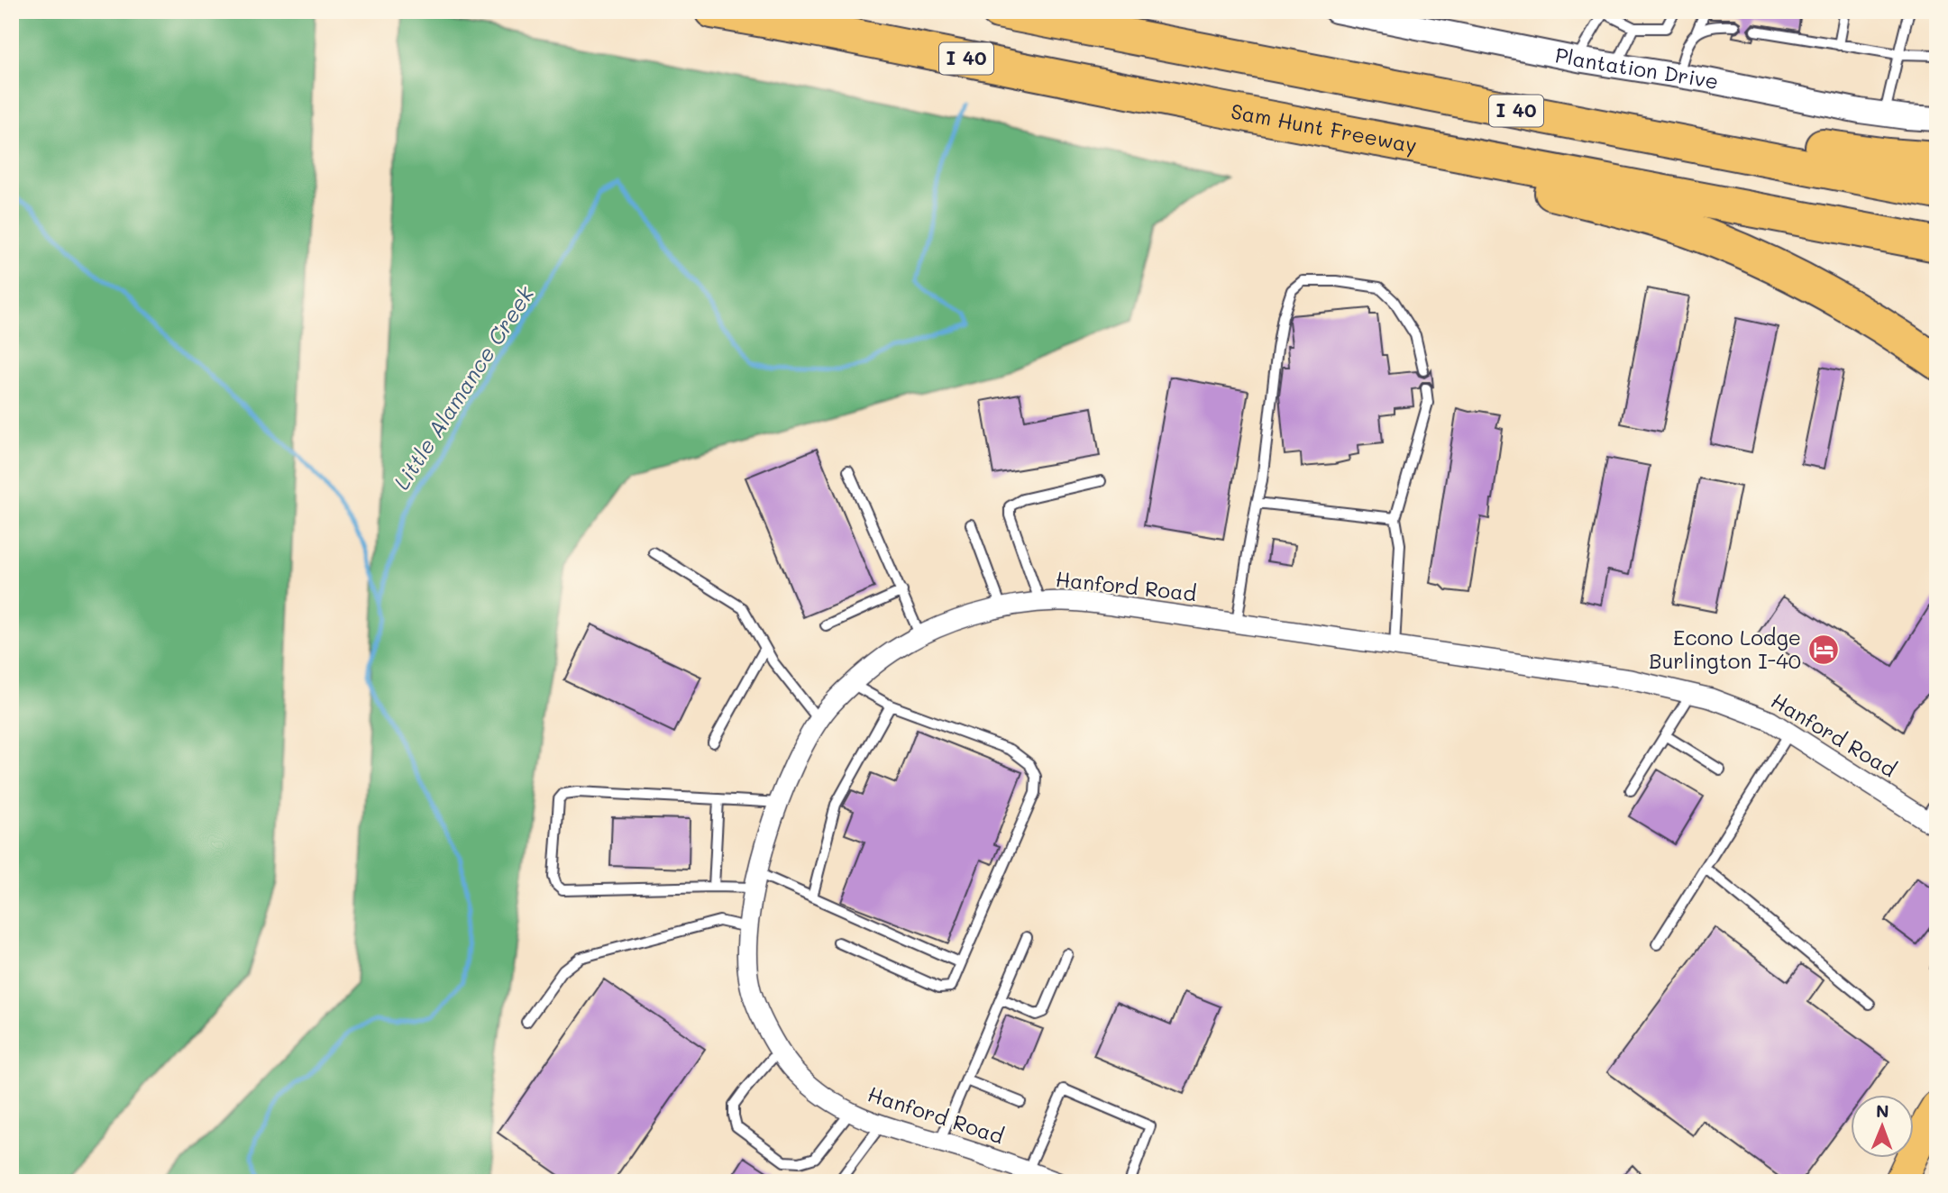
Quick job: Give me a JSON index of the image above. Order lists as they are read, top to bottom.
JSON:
{
  "streets": {
    "highway": ["I 40", "Sam Hunt Freeway"],
    "street": ["Plantation Drive", "Hanford Road"]
  },
  "water": ["Little Alamance Creek"],
  "places": {
    "hotel": ["Econo Lodge Burlington I-40"]
  },
  "north": "top"
}
